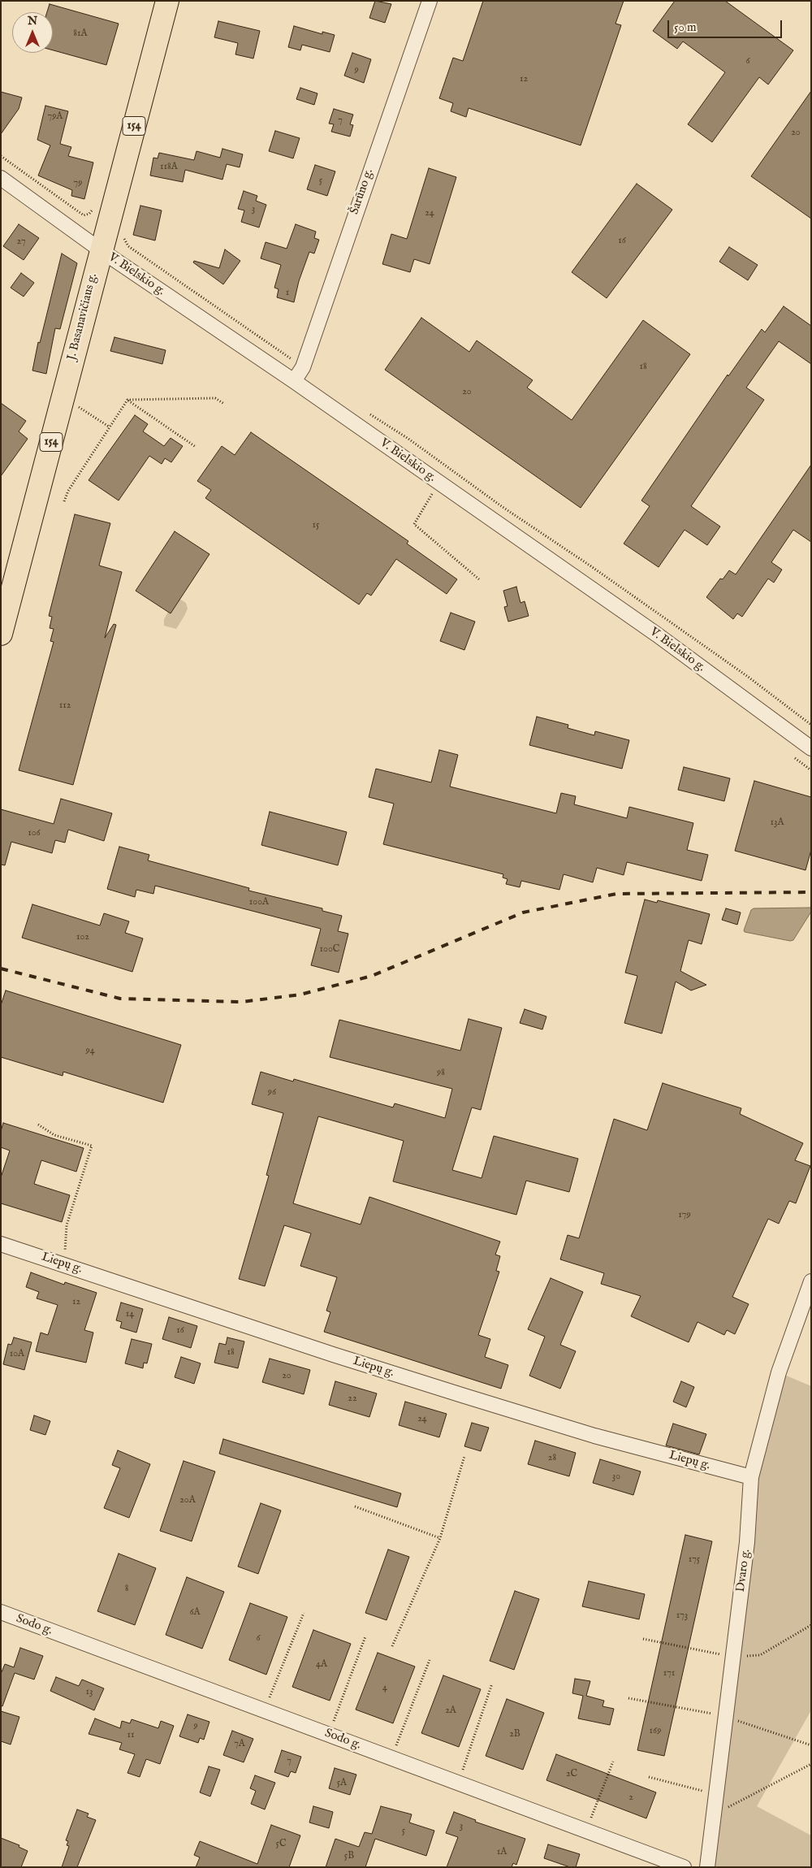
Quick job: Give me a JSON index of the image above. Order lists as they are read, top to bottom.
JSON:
{
  "streets": {
    "main road": ["154", "J. Basanavičiaus g."],
    "street": [
      "Šarūno g.",
      "V. Bielskio g.",
      "Liepų g.",
      "Dvaro g.",
      "Sodo g."
    ]
  },
  "crossings": [
    ["Šarūno g.", "V. Bielskio g."],
    ["V. Bielskio g.", "J. Basanavičiaus g."],
    ["Liepų g.", "Dvaro g."]
  ],
  "house_numbers": [
    "81A",
    "6",
    "9",
    "12",
    "79A",
    "7",
    "20",
    "118A",
    "5",
    "79",
    "3",
    "24",
    "16",
    "27",
    "1",
    "18",
    "20",
    "15",
    "112",
    "13A",
    "106",
    "100A",
    "102",
    "100C",
    "94",
    "98",
    "96",
    "179",
    "12",
    "14",
    "16",
    "18",
    "10A",
    "20",
    "22",
    "24",
    "28",
    "30",
    "20A",
    "175",
    "8",
    "6A",
    "173",
    "6",
    "4A",
    "171",
    "4",
    "13",
    "2A",
    "9",
    "169",
    "2B",
    "11",
    "7A",
    "7",
    "2C",
    "5A",
    "2",
    "3",
    "5",
    "5C",
    "1A",
    "5B"
  ],
  "scale_bar": "50 m",
  "north": "top"
}
